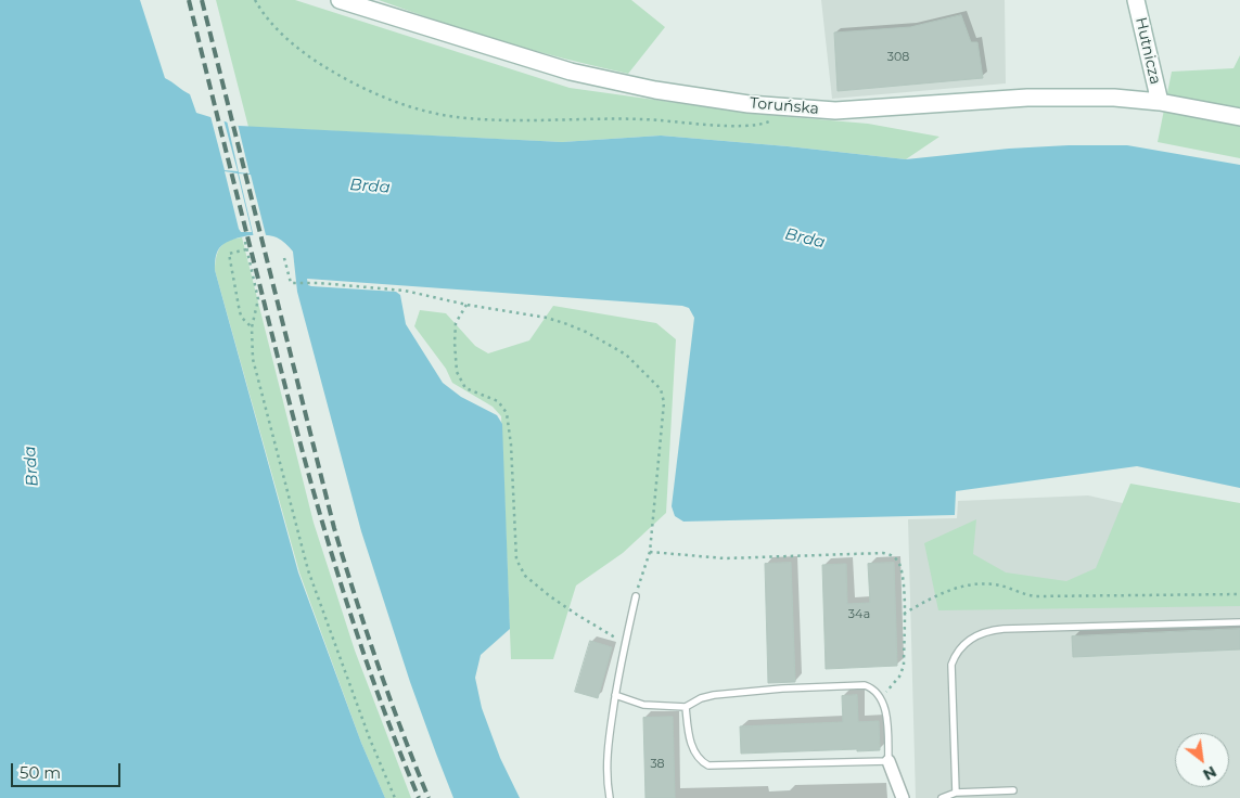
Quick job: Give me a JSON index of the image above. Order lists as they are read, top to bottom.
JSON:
{
  "streets": {
    "street": ["Hutnicza", "Toruńska"]
  },
  "crossings": [
    ["Hutnicza", "Toruńska"]
  ],
  "water": ["Brda"],
  "house_numbers": ["308", "34a", "38"],
  "scale_bar": "50 m",
  "north": "bottom right"
}
